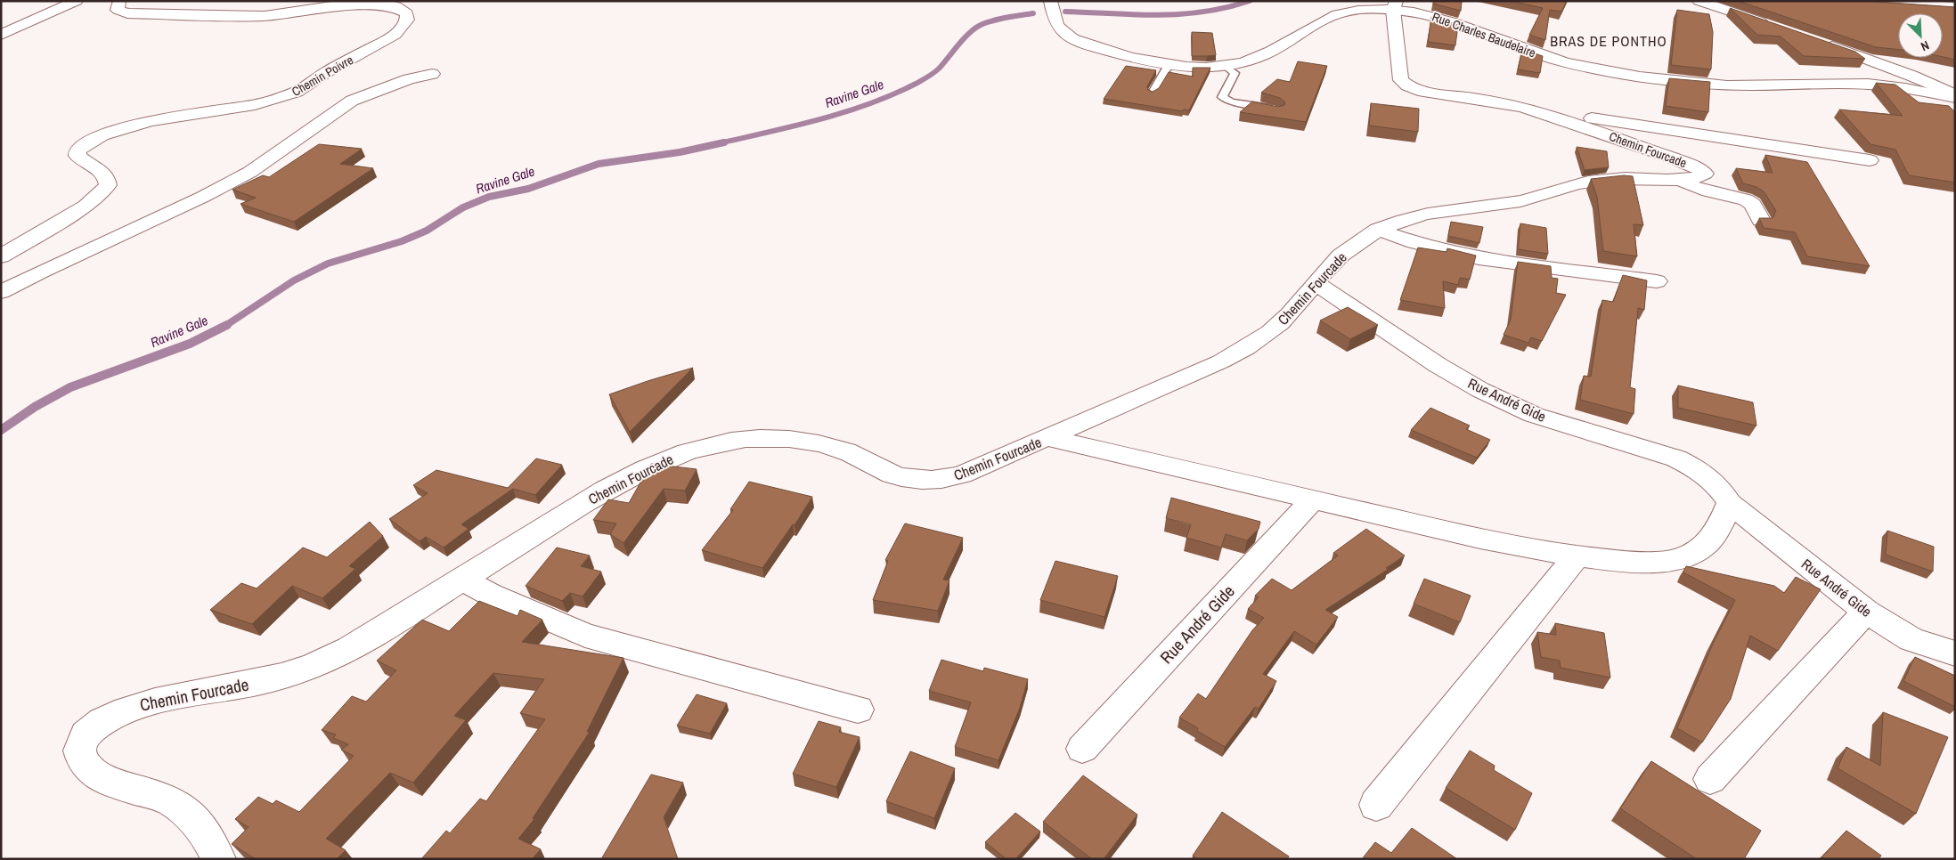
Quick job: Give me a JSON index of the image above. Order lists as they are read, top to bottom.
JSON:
{
  "streets": {
    "street": [
      "Rue Charles Baudelaire",
      "Chemin Poivre",
      "Chemin Fourcade",
      "Rue André Gide"
    ]
  },
  "crossings": [
    ["Rue Charles Baudelaire", "Chemin Fourcade"],
    ["Chemin Fourcade", "Rue André Gide"]
  ],
  "districts": ["BRAS DE PONTHO"],
  "water": ["Ravine Gale"],
  "north": "bottom right"
}
